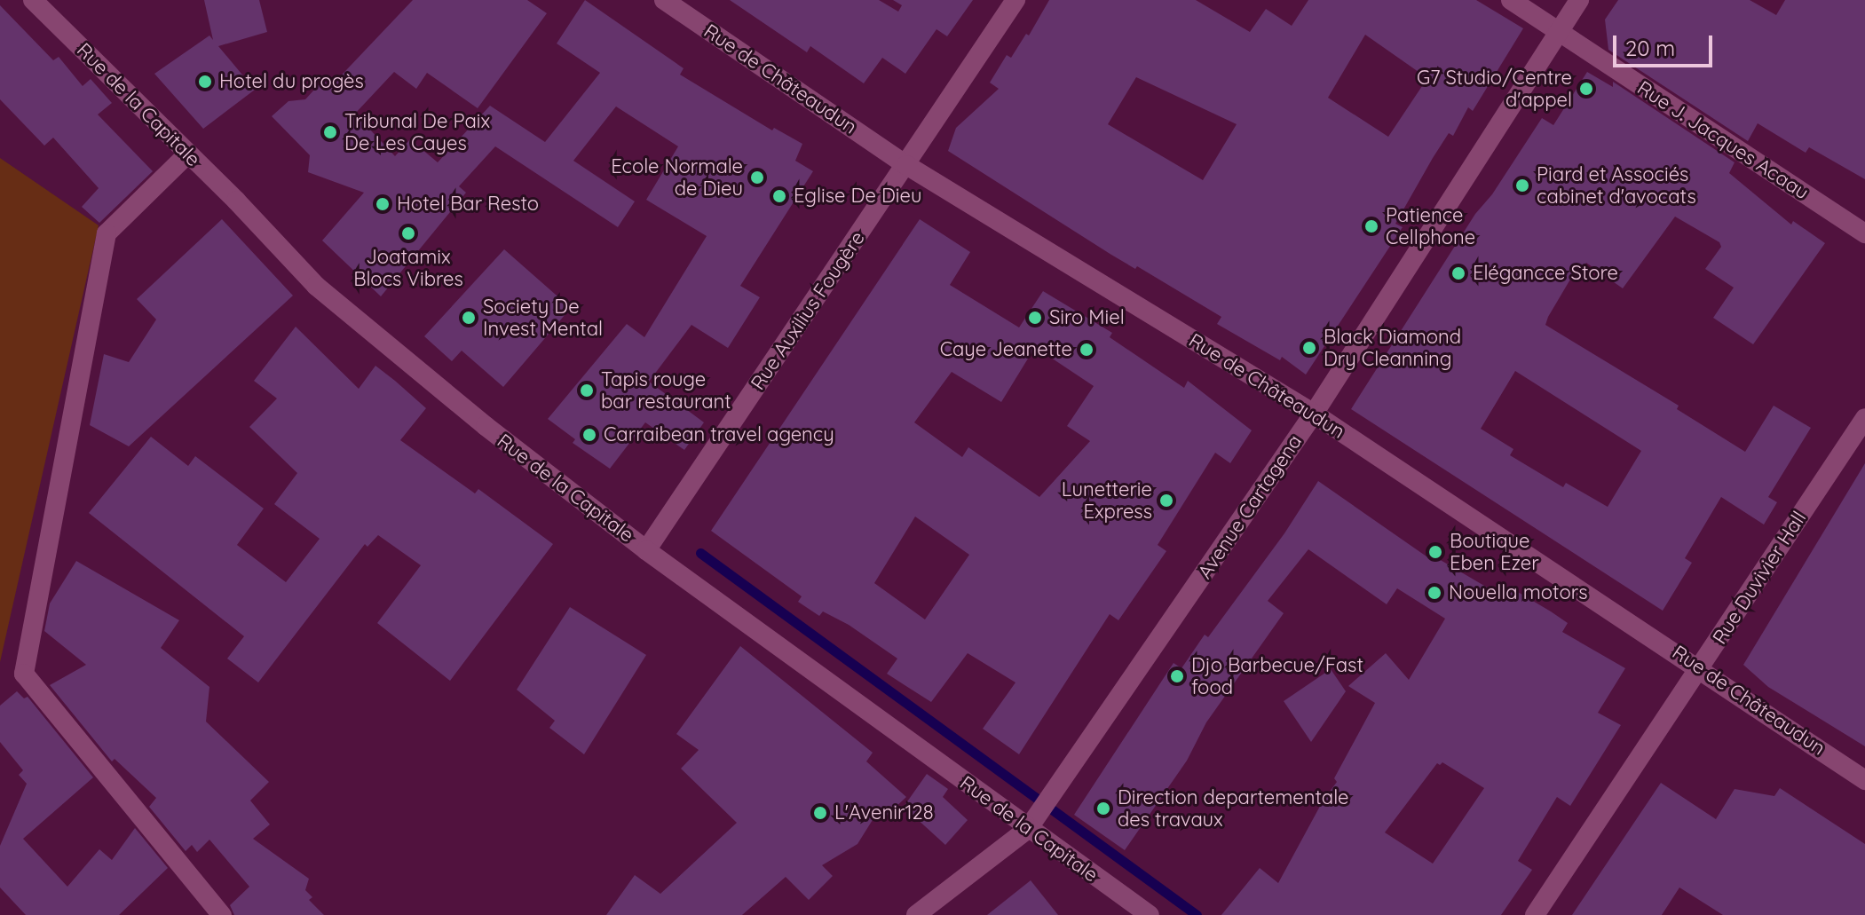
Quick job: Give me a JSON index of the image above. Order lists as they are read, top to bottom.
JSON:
{
  "streets": {
    "street": [
      "Rue de Châteaudun",
      "Rue de la Capitale",
      "Rue J. Jacques Acaau",
      "Rue Auxilius Fougère",
      "Avenue Cartagena",
      "Rue Duvivier Hall"
    ]
  },
  "crossings": [
    ["Rue de Châteaudun", "Rue Auxilius Fougère"],
    ["Rue de Châteaudun", "Avenue Cartagena"],
    ["Rue de Châteaudun", "Rue Duvivier Hall"],
    ["Rue de la Capitale", "Rue Auxilius Fougère"],
    ["Rue de la Capitale", "Avenue Cartagena"],
    ["Rue J. Jacques Acaau", "Avenue Cartagena"]
  ],
  "places": [
    "Hotel du progès",
    "G7 Studio/Centre d'appel",
    "Tribunal De Paix De Les Cayes",
    "Ecole Normale de Dieu",
    "Piard et Associés cabinet d'avocats",
    "Eglise De Dieu",
    "Hotel Bar Resto",
    "Patience Cellphone",
    "Joatamix Blocs Vibres",
    "Elégancce Store",
    "Society De Invest Mental",
    "Siro Miel",
    "Black Diamond Dry Cleanning",
    "Caye Jeanette",
    "Tapis rouge bar restaurant",
    "Carraibean travel agency",
    "Lunetterie Express",
    "Boutique Eben Ezer",
    "Nouella motors",
    "Djo Barbecue/Fast food",
    "Direction departementale des travaux",
    "L'Avenir128"
  ],
  "scale_bar": "20 m"
}
